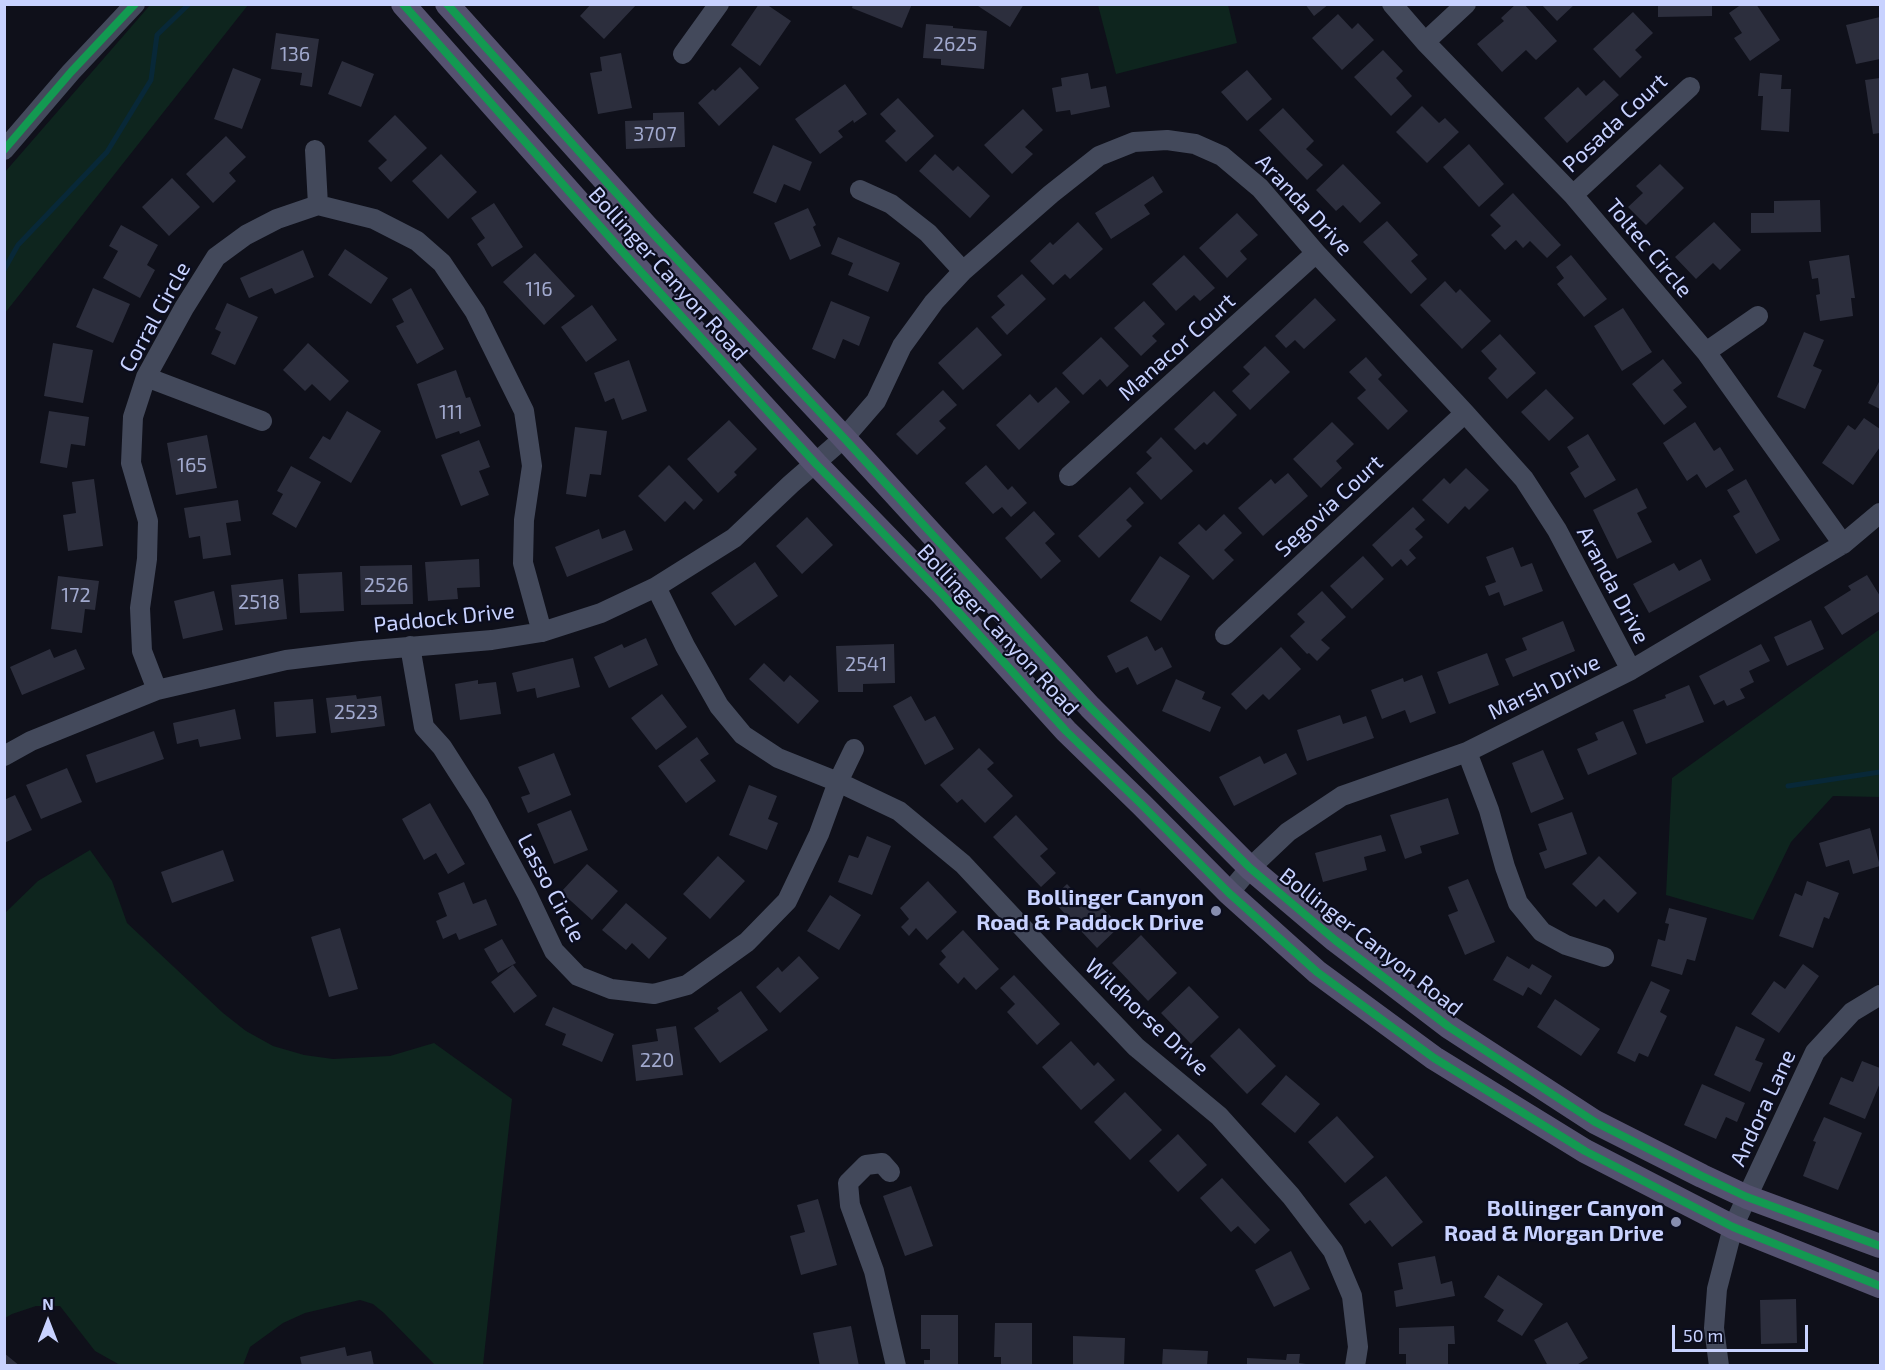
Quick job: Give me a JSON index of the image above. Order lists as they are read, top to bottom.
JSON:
{
  "streets": {
    "main road": ["Bollinger Canyon Road"],
    "street": [
      "Posada Court",
      "Aranda Drive",
      "Toltec Circle",
      "Corral Circle",
      "Manacor Court",
      "Segovia Court",
      "Paddock Drive",
      "Marsh Drive",
      "Lasso Circle",
      "Wildhorse Drive",
      "Andora Lane"
    ]
  },
  "crossings": [
    ["Posada Court", "Toltec Circle"],
    ["Aranda Drive", "Bollinger Canyon Road"],
    ["Aranda Drive", "Manacor Court"],
    ["Aranda Drive", "Segovia Court"],
    ["Aranda Drive", "Paddock Drive"],
    ["Aranda Drive", "Marsh Drive"],
    ["Toltec Circle", "Marsh Drive"],
    ["Bollinger Canyon Road", "Paddock Drive"],
    ["Bollinger Canyon Road", "Marsh Drive"],
    ["Bollinger Canyon Road", "Andora Lane"],
    ["Corral Circle", "Paddock Drive"],
    ["Paddock Drive", "Lasso Circle"],
    ["Paddock Drive", "Wildhorse Drive"],
    ["Lasso Circle", "Wildhorse Drive"]
  ],
  "places": ["Bollinger Canyon Road & Paddock Drive", "Bollinger Canyon Road & Morgan Drive"],
  "house_numbers": [
    "2625",
    "136",
    "3707",
    "116",
    "111",
    "165",
    "2526",
    "172",
    "2518",
    "2541",
    "2523",
    "220"
  ],
  "scale_bar": "50 m",
  "north": "top"
}
